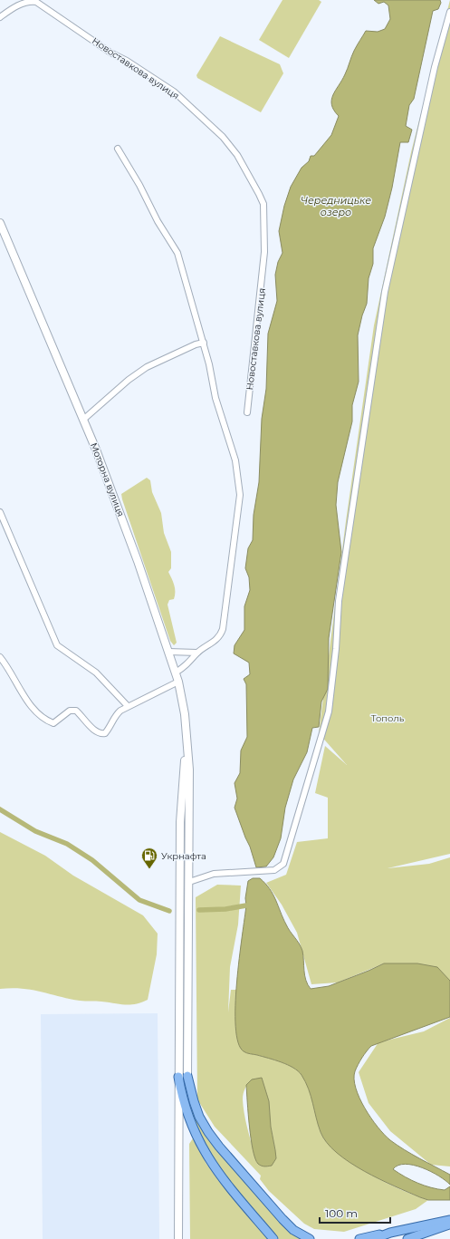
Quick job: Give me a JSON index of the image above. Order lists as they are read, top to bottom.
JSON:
{
  "streets": {
    "street": ["Новоставкова вулиця", "Моторна вулиця"]
  },
  "water": ["Чередницьке озеро"],
  "parks": ["Тополь"],
  "places": {
    "fuel station": ["Укрнафта"]
  },
  "scale_bar": "100 m"
}
